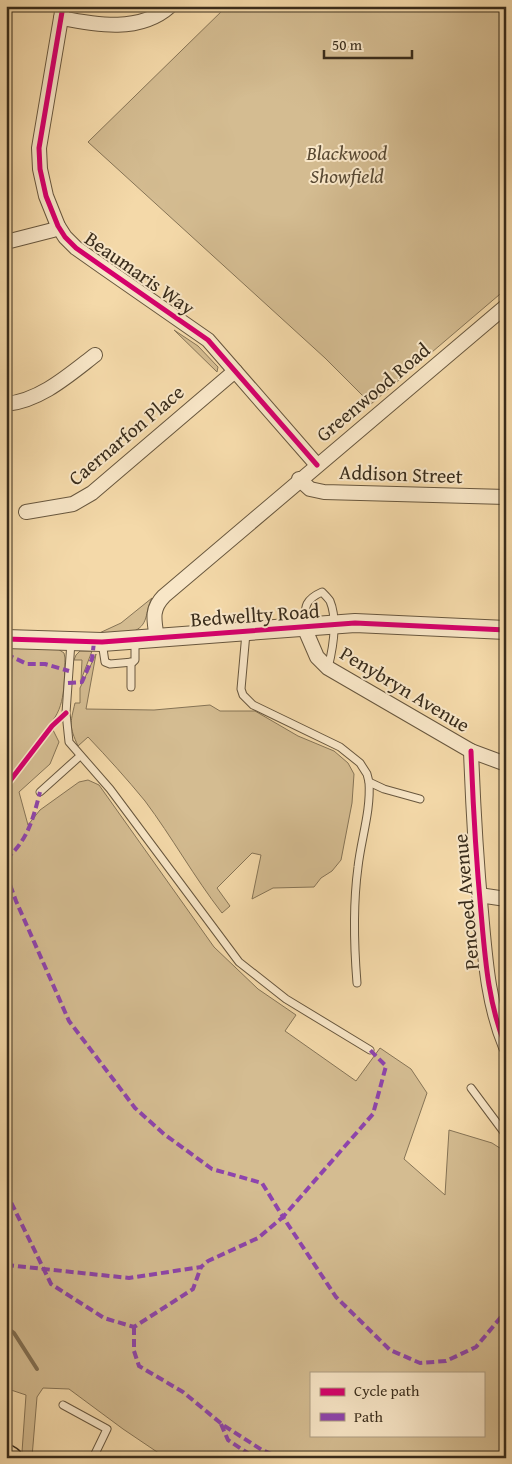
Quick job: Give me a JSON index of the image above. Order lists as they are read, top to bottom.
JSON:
{
  "streets": {
    "street": [
      "Beaumaris Way",
      "Greenwood Road",
      "Caernarfon Place",
      "Addison Street",
      "Bedwellty Road",
      "Penybryn Avenue",
      "Pencoed Avenue"
    ]
  },
  "crossings": [
    ["Beaumaris Way", "Greenwood Road"],
    ["Beaumaris Way", "Caernarfon Place"],
    ["Greenwood Road", "Addison Street"],
    ["Greenwood Road", "Bedwellty Road"],
    ["Bedwellty Road", "Penybryn Avenue"],
    ["Penybryn Avenue", "Pencoed Avenue"]
  ],
  "parks": ["Blackwood Showfield"],
  "legend": ["Cycle path", "Path"],
  "scale_bar": "50 m"
}
